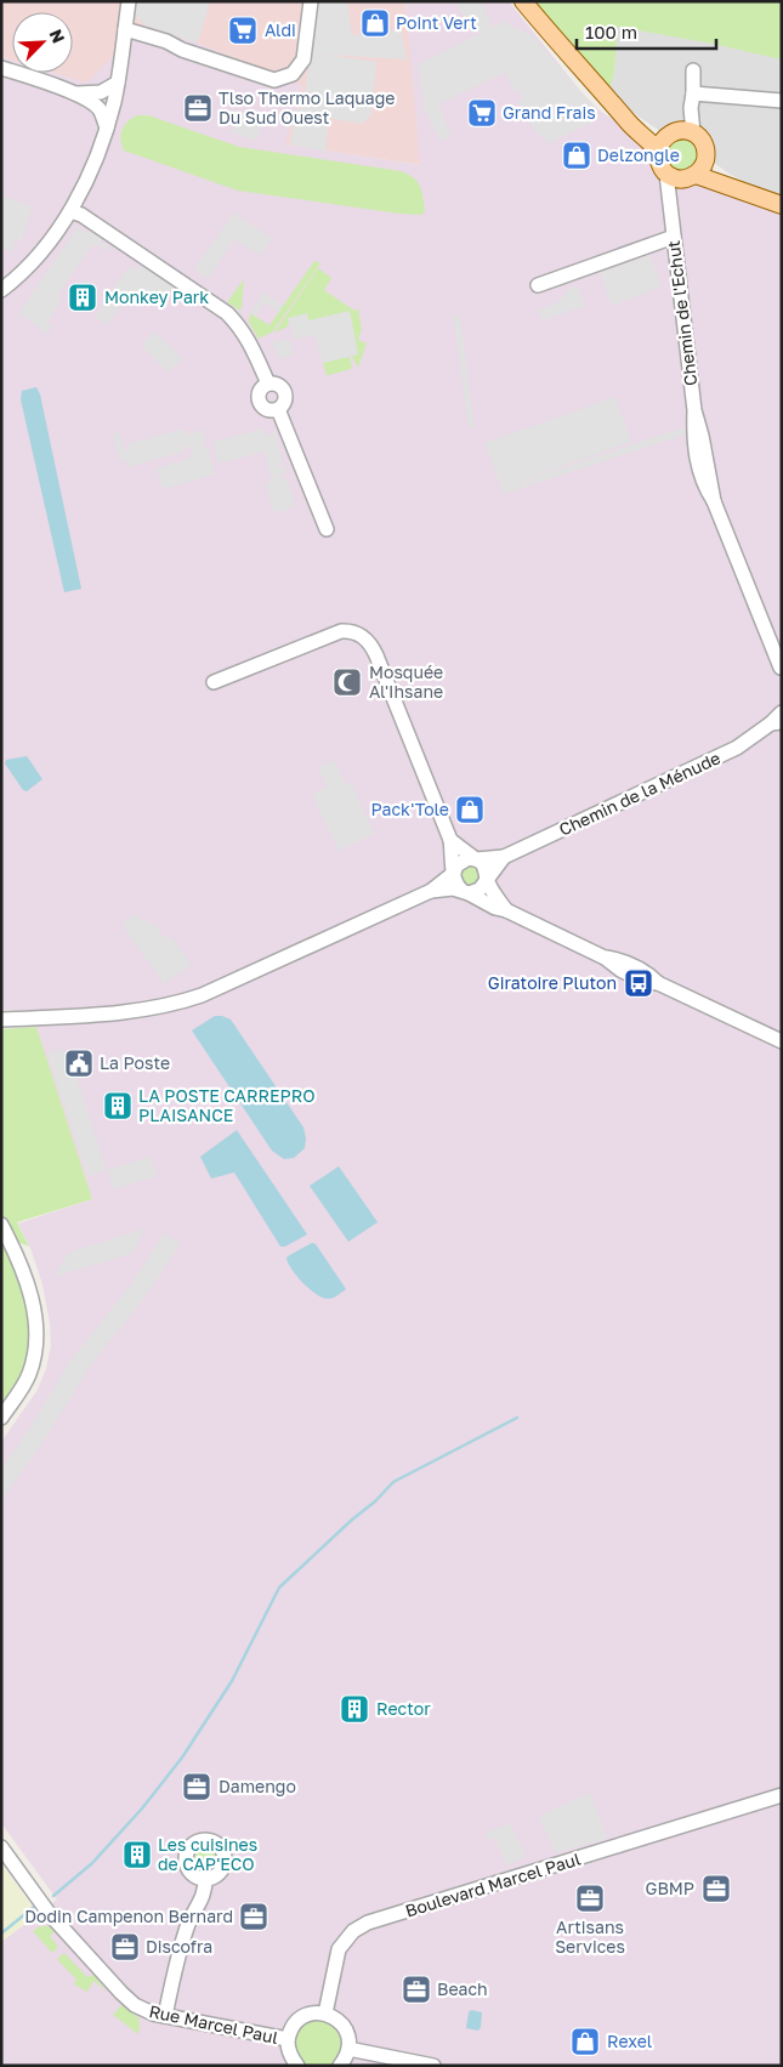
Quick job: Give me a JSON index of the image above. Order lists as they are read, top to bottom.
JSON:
{
  "streets": {
    "street": [
      "Chemin de l'Echut",
      "Chemin de la Ménude",
      "Boulevard Marcel Paul",
      "Rue Marcel Paul"
    ]
  },
  "places": {
    "shop": [
      "Point Vert",
      "Delzongle",
      "Pack'Tole",
      "Rexel"
    ],
    "supermarket": ["Aldi", "Grand Frais"],
    "office": [
      "Tlso Thermo Laquage Du Sud Ouest",
      "Damengo",
      "GBMP",
      "Artisans Services",
      "Dodin Campenon Bernard",
      "Discofra",
      "Beach"
    ],
    "building": [
      "Monkey Park",
      "LA POSTE CARREPRO PLAISANCE",
      "Rector",
      "Les cuisines de CAP'ECO"
    ],
    "mosque": ["Mosquée Al'Ihsane"],
    "bus stop": ["Giratoire Pluton"],
    "public building": ["La Poste"]
  },
  "scale_bar": "100 m",
  "north": "top right"
}
